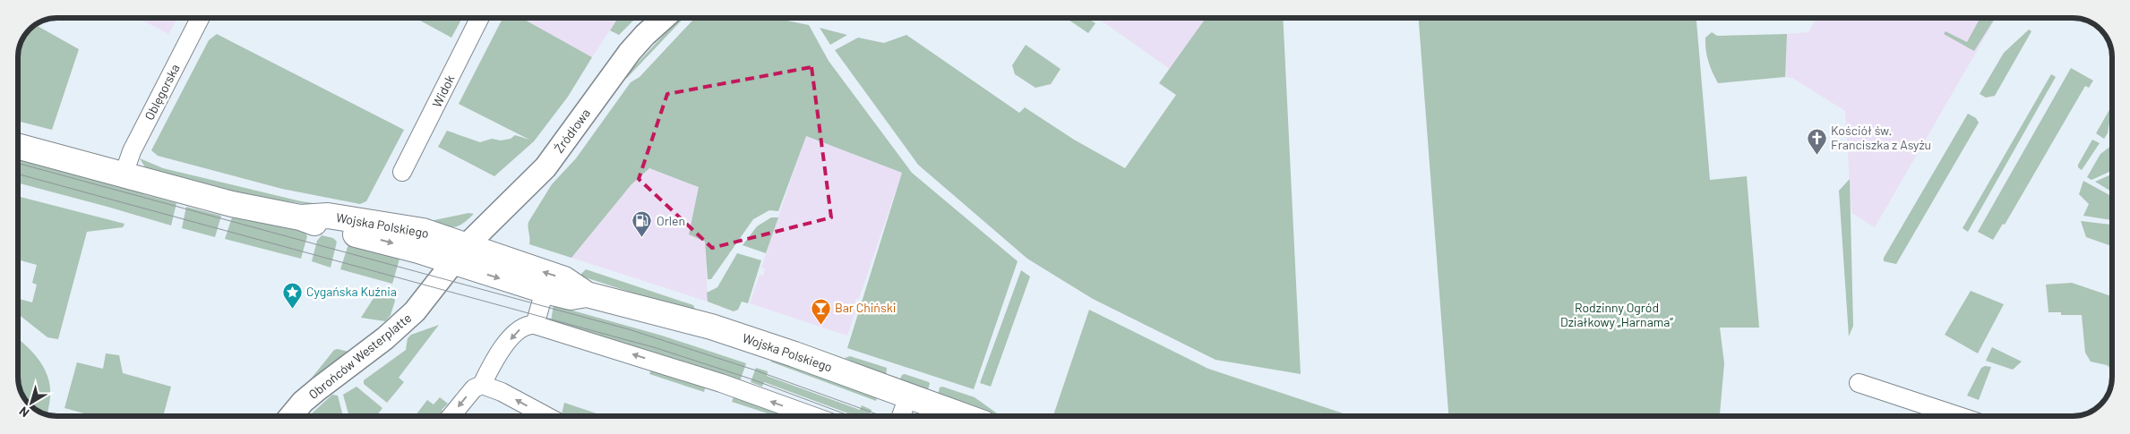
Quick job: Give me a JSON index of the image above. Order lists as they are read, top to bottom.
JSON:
{
  "streets": {
    "main road": ["Wojska Polskiego"],
    "street": [
      "Widok",
      "Oblęgorska",
      "Źródłowa",
      "Obrońców Westerplatte"
    ]
  },
  "crossings": [
    ["Oblęgorska", "Wojska Polskiego"],
    ["Źródłowa", "Wojska Polskiego"],
    ["Źródłowa", "Obrońców Westerplatte"],
    ["Wojska Polskiego", "Obrońców Westerplatte"]
  ],
  "parks": ["Rodzinny Ogród Działkowy „Harnama”"],
  "places": {
    "church": ["Kościół św. Franciszka z Asyżu"],
    "fuel station": ["Orlen"],
    "place": ["Cygańska Kuźnia"],
    "bar": ["Bar Chiński"]
  },
  "north": "bottom left"
}
